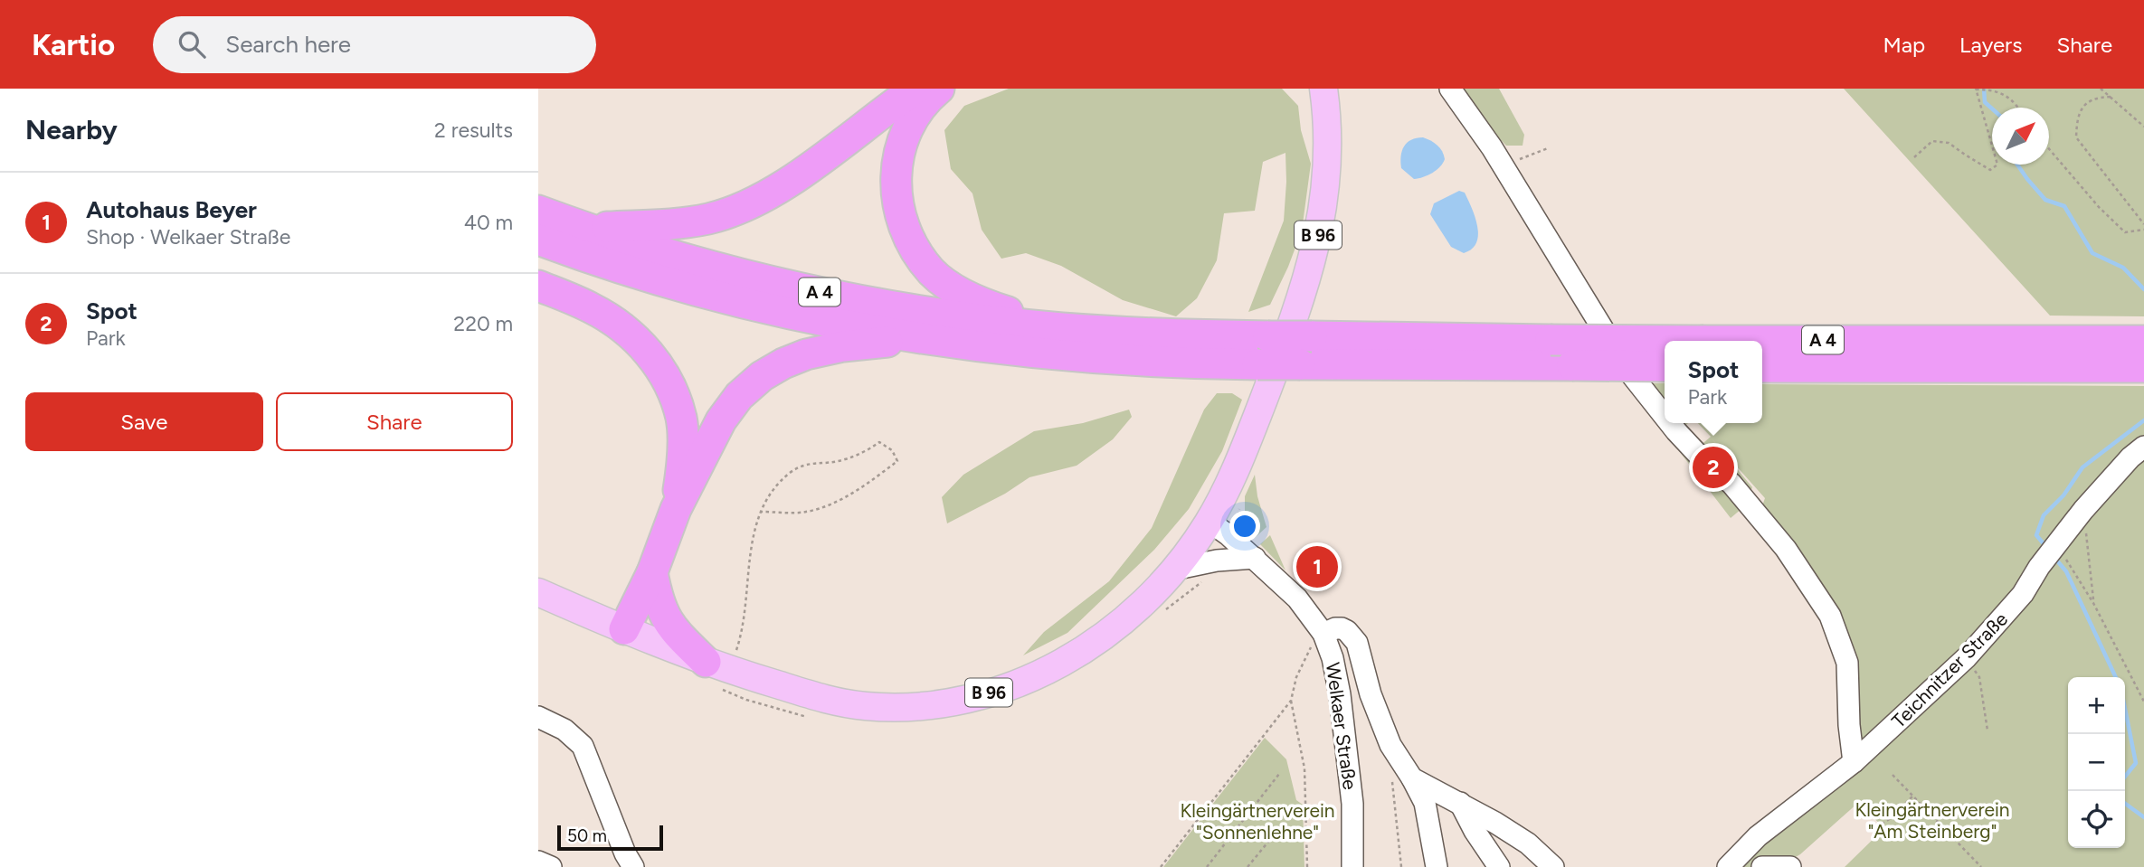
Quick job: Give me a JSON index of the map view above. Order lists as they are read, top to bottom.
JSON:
{
  "streets": {
    "highway": ["A 4"],
    "main road": ["B 96"],
    "street": ["Teichnitzer Straße", "Welkaer Straße"]
  },
  "crossings": [
    ["B 96", "Welkaer Straße"]
  ],
  "parks": ["Kleingärtnerverein \"Am Steinberg\"", "Kleingärtnerverein \"Sonnenlehne\""],
  "scale_bar": "50 m",
  "north": "top right",
  "page": {
    "header": "Kartio",
    "search": "Search here",
    "nav": ["Map", "Layers", "Share"],
    "heading": ["Nearby", "2 results"],
    "list": [
      {
        "mark": "1",
        "name": "Autohaus Beyer",
        "note": "Shop · Welkaer Straße",
        "value": "40 m"
      },
      {
        "mark": "2",
        "name": "Spot",
        "note": "Park",
        "value": "220 m"
      }
    ],
    "popup": ["Spot", "Park"],
    "buttons": ["Save", "Share"],
    "pins": ["2", "1"],
    "map_buttons": ["+", "−"],
    "scale": "50 m"
  }
}
